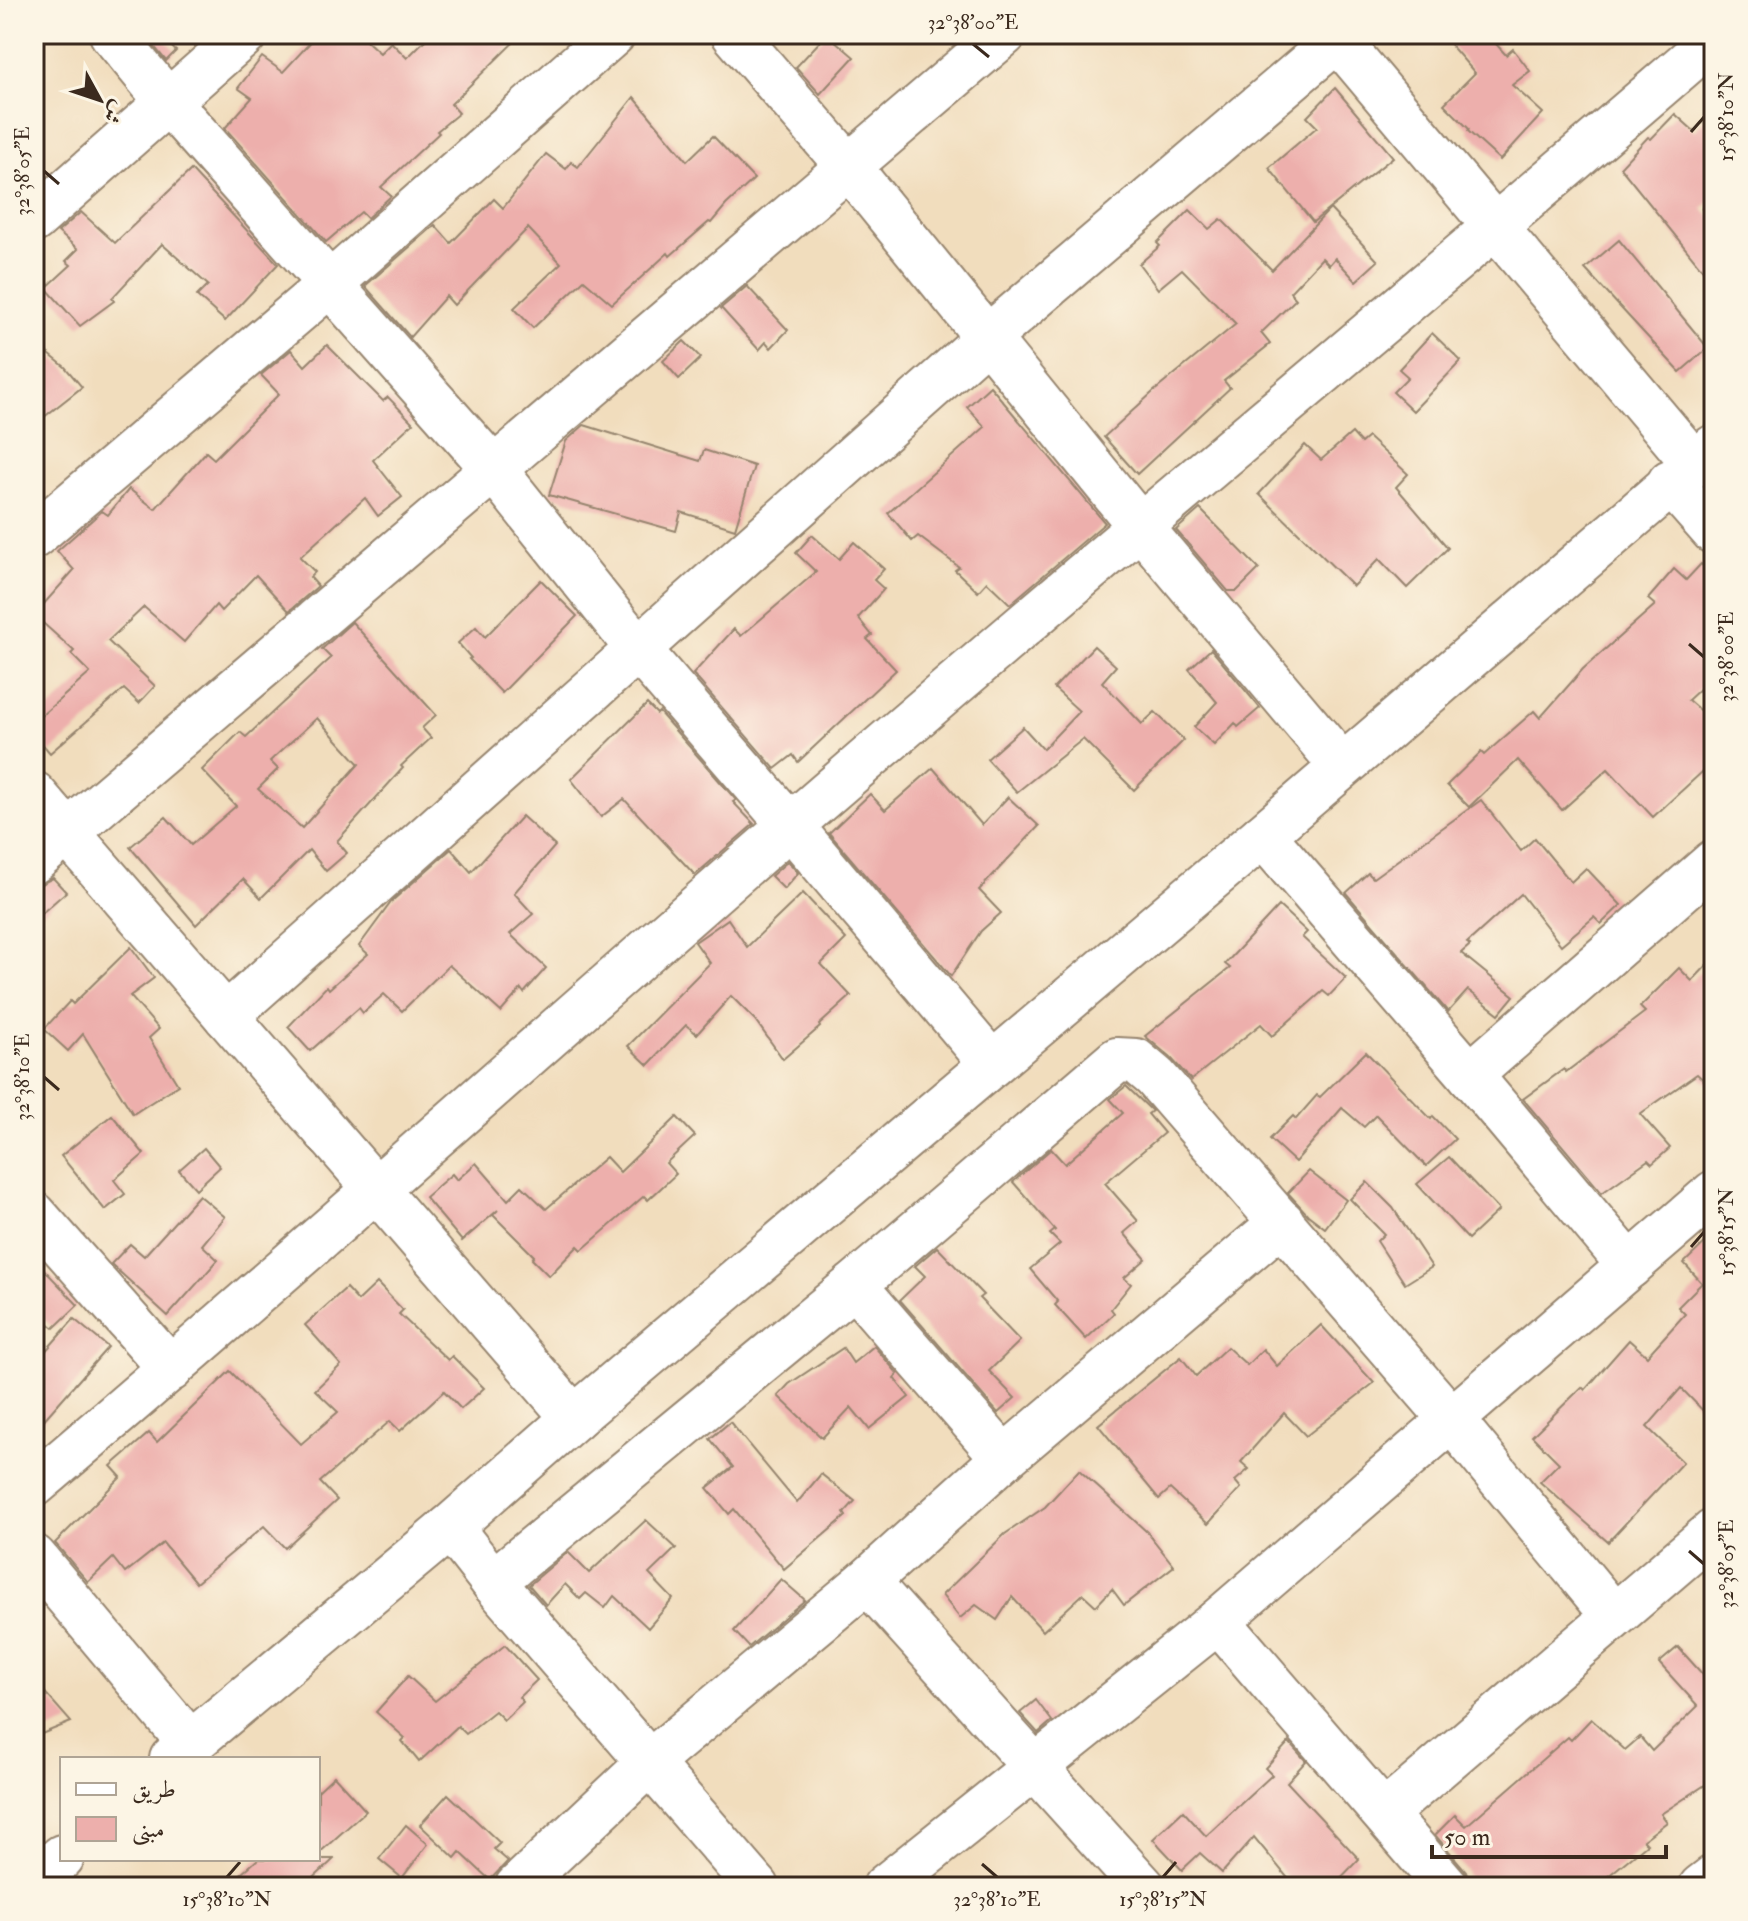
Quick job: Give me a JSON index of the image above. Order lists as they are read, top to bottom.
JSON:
{
  "legend": ["طريق", "مبنى"],
  "scale_bar": "50 m",
  "north": "bottom right",
  "coordinates": [
    "32°38'00\"E",
    "15°38'10\"N",
    "32°38'05\"E",
    "32°38'10\"E",
    "15°38'15\"N"
  ]
}
